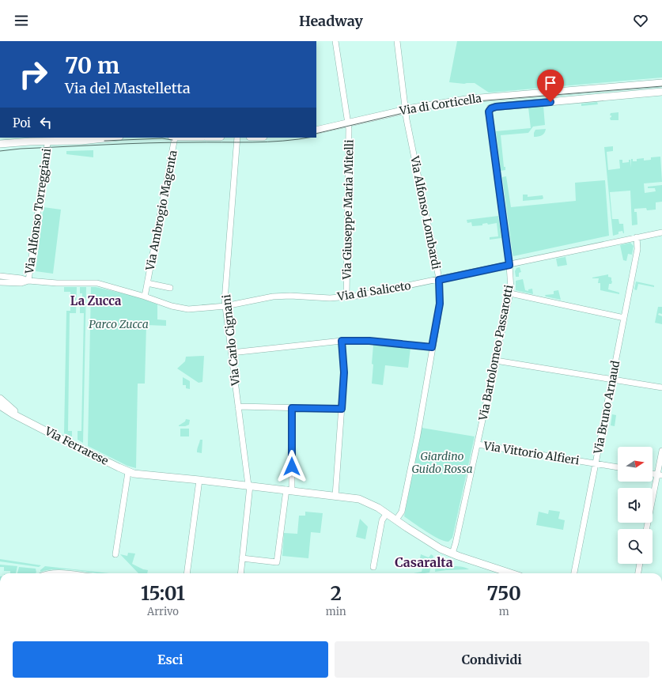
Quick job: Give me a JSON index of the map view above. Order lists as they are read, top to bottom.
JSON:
{
  "streets": {
    "main road": ["Via di Corticella", "Via Ferrarese"],
    "street": [
      "Via Giuseppe Maria Mitelli",
      "Via Ambrogio Magenta",
      "Via Alfonso Torreggiani",
      "Via Alfonso Lombardi",
      "Via di Saliceto",
      "Via Carlo Cignani",
      "Via Bartolomeo Passarotti",
      "Via Bruno Arnaud",
      "Via Vittorio Alfieri"
    ]
  },
  "crossings": [
    ["Via di Corticella", "Via Giuseppe Maria Mitelli"],
    ["Via di Corticella", "Via Alfonso Lombardi"],
    ["Via di Corticella", "Via Bartolomeo Passarotti"],
    ["Via Giuseppe Maria Mitelli", "Via di Saliceto"],
    ["Via Ambrogio Magenta", "Via di Saliceto"],
    ["Via Alfonso Torreggiani", "Via di Saliceto"],
    ["Via Alfonso Lombardi", "Via di Saliceto"],
    ["Via Alfonso Lombardi", "Via Ferrarese"],
    ["Via di Saliceto", "Via Carlo Cignani"],
    ["Via di Saliceto", "Via Bartolomeo Passarotti"],
    ["Via di Saliceto", "Via Bruno Arnaud"],
    ["Via Carlo Cignani", "Via Ferrarese"],
    ["Via Bartolomeo Passarotti", "Via Ferrarese"],
    ["Via Bartolomeo Passarotti", "Via Vittorio Alfieri"],
    ["Via Bruno Arnaud", "Via Vittorio Alfieri"]
  ],
  "districts": ["La Zucca", "Casaralta"],
  "parks": ["Parco Zucca", "Giardino Guido Rossa"],
  "north": "right",
  "page": {
    "header": "Headway",
    "turn": ["70 m", "Via del Mastelletta"],
    "then": "Poi",
    "eta": [
      "15:01",
      "Arrivo",
      "2",
      "min",
      "750",
      "m"
    ],
    "buttons": ["Esci", "Condividi"]
  }
}
